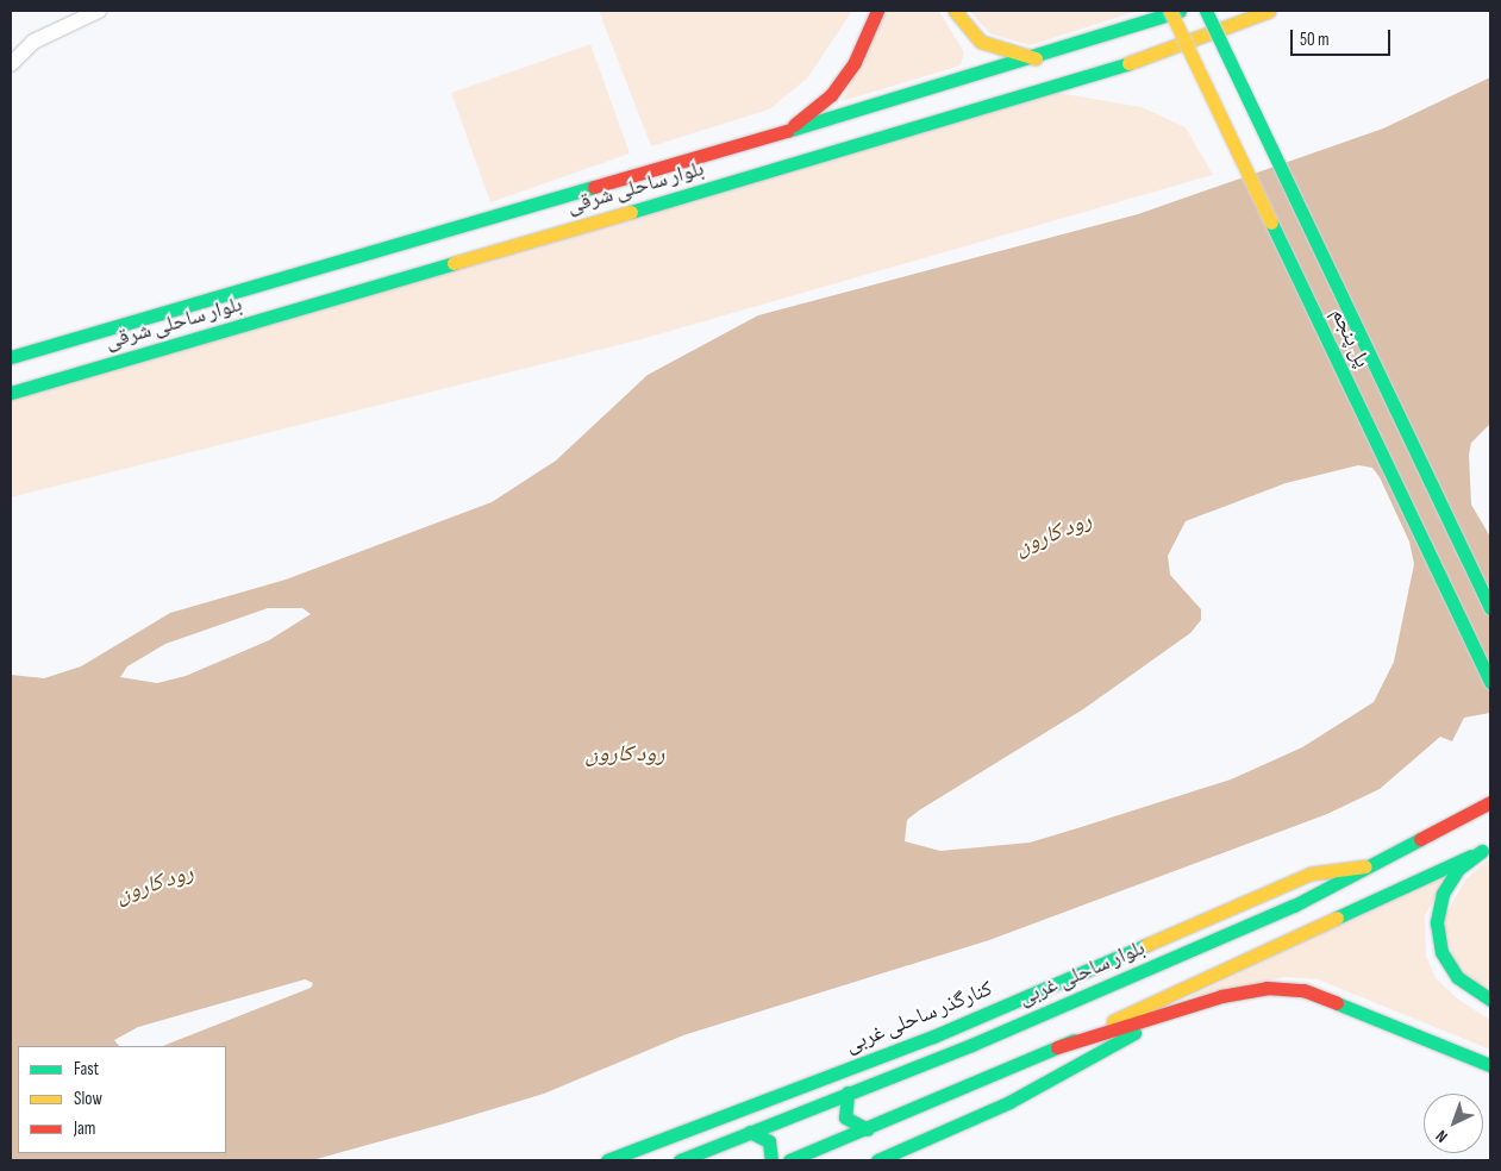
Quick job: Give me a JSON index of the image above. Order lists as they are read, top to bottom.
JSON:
{
  "streets": {
    "main road": [
      "بلوار ساحلی شرقی",
      "پل پنجم",
      "بلوار ساحلی غربی",
      "کنارگذر ساحلی غربی"
    ]
  },
  "crossings": [
    ["بلوار ساحلی غربی", "کنارگذر ساحلی غربی"]
  ],
  "water": ["رود کارون"],
  "legend": ["Fast", "Slow", "Jam"],
  "scale_bar": "50 m",
  "north": "bottom left"
}
